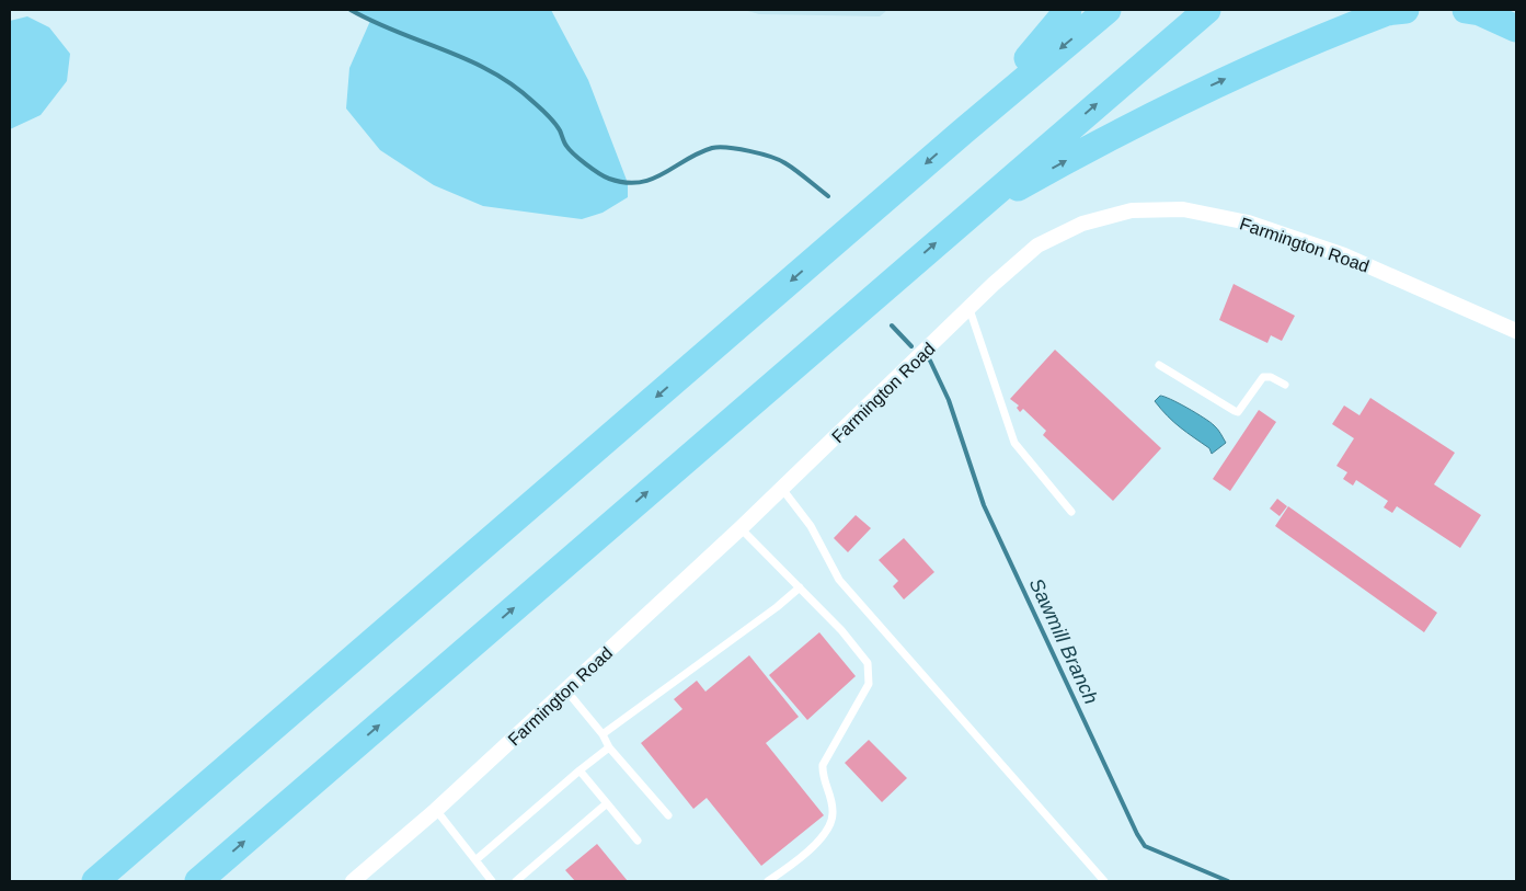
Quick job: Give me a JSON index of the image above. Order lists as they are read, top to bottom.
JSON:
{
  "streets": {
    "street": ["Farmington Road"]
  },
  "water": ["Sawmill Branch"]
}
